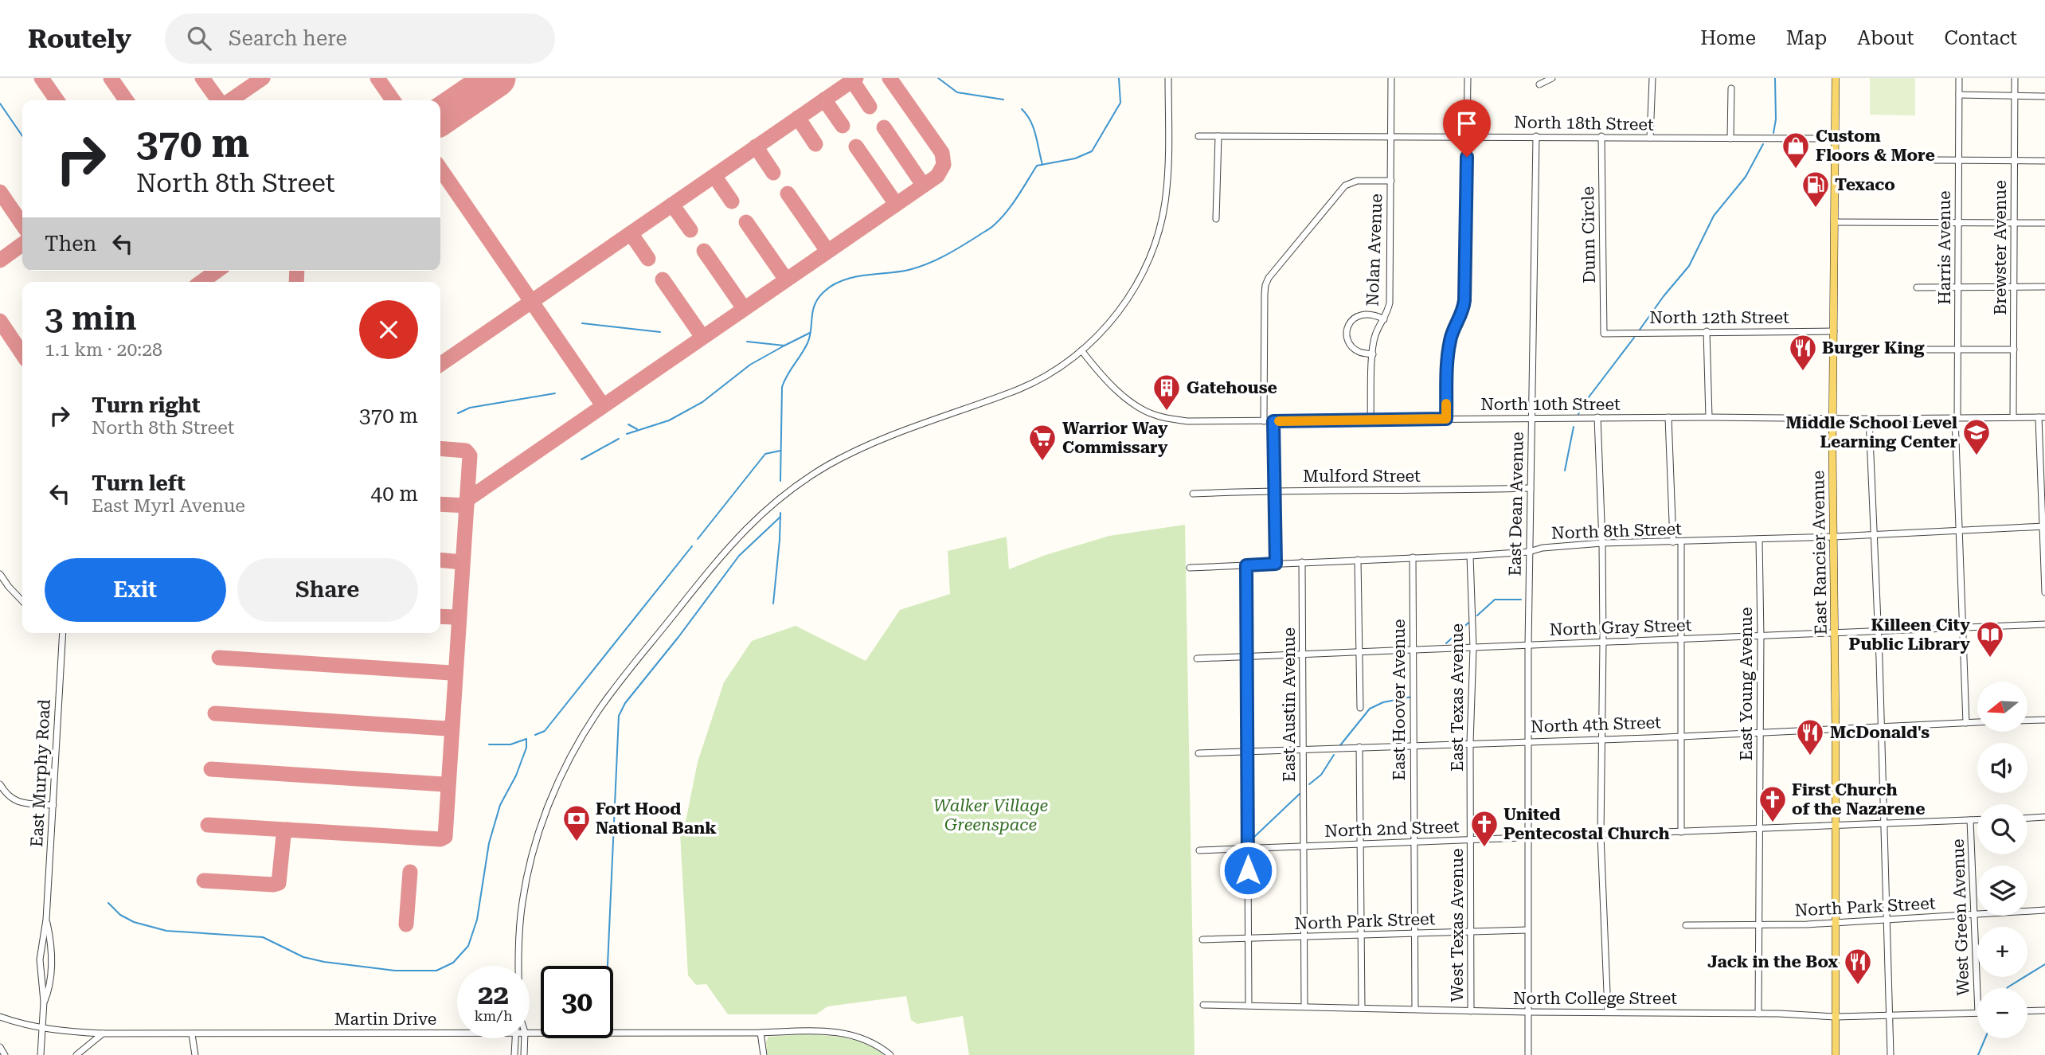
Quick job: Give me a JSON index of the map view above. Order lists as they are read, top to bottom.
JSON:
{
  "streets": {
    "main road": ["East Rancier Avenue"],
    "street": [
      "North 18th Street",
      "Dunn Circle",
      "Harris Avenue",
      "Brewster Avenue",
      "Nolan Avenue",
      "North 12th Street",
      "North 10th Street",
      "Mulford Street",
      "East Dean Avenue",
      "North 8th Street",
      "North Gray Street",
      "East Young Avenue",
      "East Texas Avenue",
      "East Hoover Avenue",
      "East Austin Avenue",
      "North 4th Street",
      "East Murphy Road",
      "North 2nd Street",
      "North Park Street",
      "West Green Avenue",
      "West Texas Avenue",
      "North College Street",
      "Martin Drive"
    ]
  },
  "crossings": [
    ["North 18th Street", "Dunn Circle"],
    ["North 18th Street", "Nolan Avenue"],
    ["North 18th Street", "East Dean Avenue"],
    ["North 18th Street", "East Rancier Avenue"],
    ["Dunn Circle", "North 12th Street"],
    ["Harris Avenue", "North 10th Street"],
    ["Harris Avenue", "North 8th Street"],
    ["Harris Avenue", "North Gray Street"],
    ["Harris Avenue", "North 4th Street"],
    ["Brewster Avenue", "North 10th Street"],
    ["Nolan Avenue", "North 10th Street"],
    ["North 12th Street", "East Rancier Avenue"],
    ["North 10th Street", "East Dean Avenue"],
    ["North 10th Street", "East Rancier Avenue"],
    ["Mulford Street", "East Dean Avenue"],
    ["East Dean Avenue", "North 8th Street"],
    ["East Dean Avenue", "North Gray Street"],
    ["East Dean Avenue", "North 4th Street"],
    ["East Dean Avenue", "North 2nd Street"],
    ["East Dean Avenue", "North Park Street"],
    ["East Dean Avenue", "North College Street"],
    ["North 8th Street", "East Rancier Avenue"],
    ["North 8th Street", "East Young Avenue"],
    ["North 8th Street", "East Texas Avenue"],
    ["North 8th Street", "East Hoover Avenue"],
    ["North 8th Street", "East Austin Avenue"],
    ["East Rancier Avenue", "North Gray Street"],
    ["East Rancier Avenue", "North 4th Street"],
    ["East Rancier Avenue", "North 2nd Street"],
    ["East Rancier Avenue", "North Park Street"],
    ["East Rancier Avenue", "North College Street"],
    ["North Gray Street", "East Young Avenue"],
    ["North Gray Street", "East Texas Avenue"],
    ["North Gray Street", "East Hoover Avenue"],
    ["North Gray Street", "East Austin Avenue"],
    ["East Young Avenue", "North 4th Street"],
    ["East Young Avenue", "North 2nd Street"],
    ["East Young Avenue", "North Park Street"],
    ["East Young Avenue", "North College Street"],
    ["East Texas Avenue", "North 4th Street"],
    ["East Texas Avenue", "North 2nd Street"],
    ["East Texas Avenue", "West Texas Avenue"],
    ["East Hoover Avenue", "North 4th Street"],
    ["East Hoover Avenue", "North 2nd Street"],
    ["East Hoover Avenue", "North Park Street"],
    ["East Hoover Avenue", "North College Street"],
    ["East Austin Avenue", "North 4th Street"],
    ["East Austin Avenue", "North 2nd Street"],
    ["East Austin Avenue", "North Park Street"],
    ["East Austin Avenue", "North College Street"],
    ["North 2nd Street", "West Green Avenue"],
    ["North 2nd Street", "West Texas Avenue"],
    ["North Park Street", "West Green Avenue"],
    ["North Park Street", "West Texas Avenue"],
    ["West Texas Avenue", "North College Street"]
  ],
  "parks": ["Walker Village Greenspace"],
  "places": {
    "shop": ["Custom Floors & More"],
    "fuel station": ["Texaco"],
    "restaurant": ["Burger King", "McDonald's", "Jack in the Box"],
    "building": ["Gatehouse"],
    "school or university": ["Middle School Level Learning Center"],
    "supermarket": ["Warrior Way Commissary"],
    "library": ["Killeen City Public Library"],
    "church": ["First Church of the Nazarene", "United Pentecostal Church"],
    "bank": ["Fort Hood National Bank"]
  },
  "north": "left",
  "page": {
    "header": "Routely",
    "search": "Search here",
    "nav": [
      "Home",
      "Map",
      "About",
      "Contact"
    ],
    "turn": ["370 m", "North 8th Street"],
    "then": "Then",
    "heading": ["3 min", "1.1 km · 20:28"],
    "list": [
      {
        "name": "Turn right",
        "note": "North 8th Street",
        "value": "370 m"
      },
      {
        "name": "Turn left",
        "note": "East Myrl Avenue",
        "value": "40 m"
      }
    ],
    "buttons": ["Exit", "Share"],
    "map_buttons": ["+", "−"],
    "speed": "22 km/h",
    "limit": "30"
  }
}
